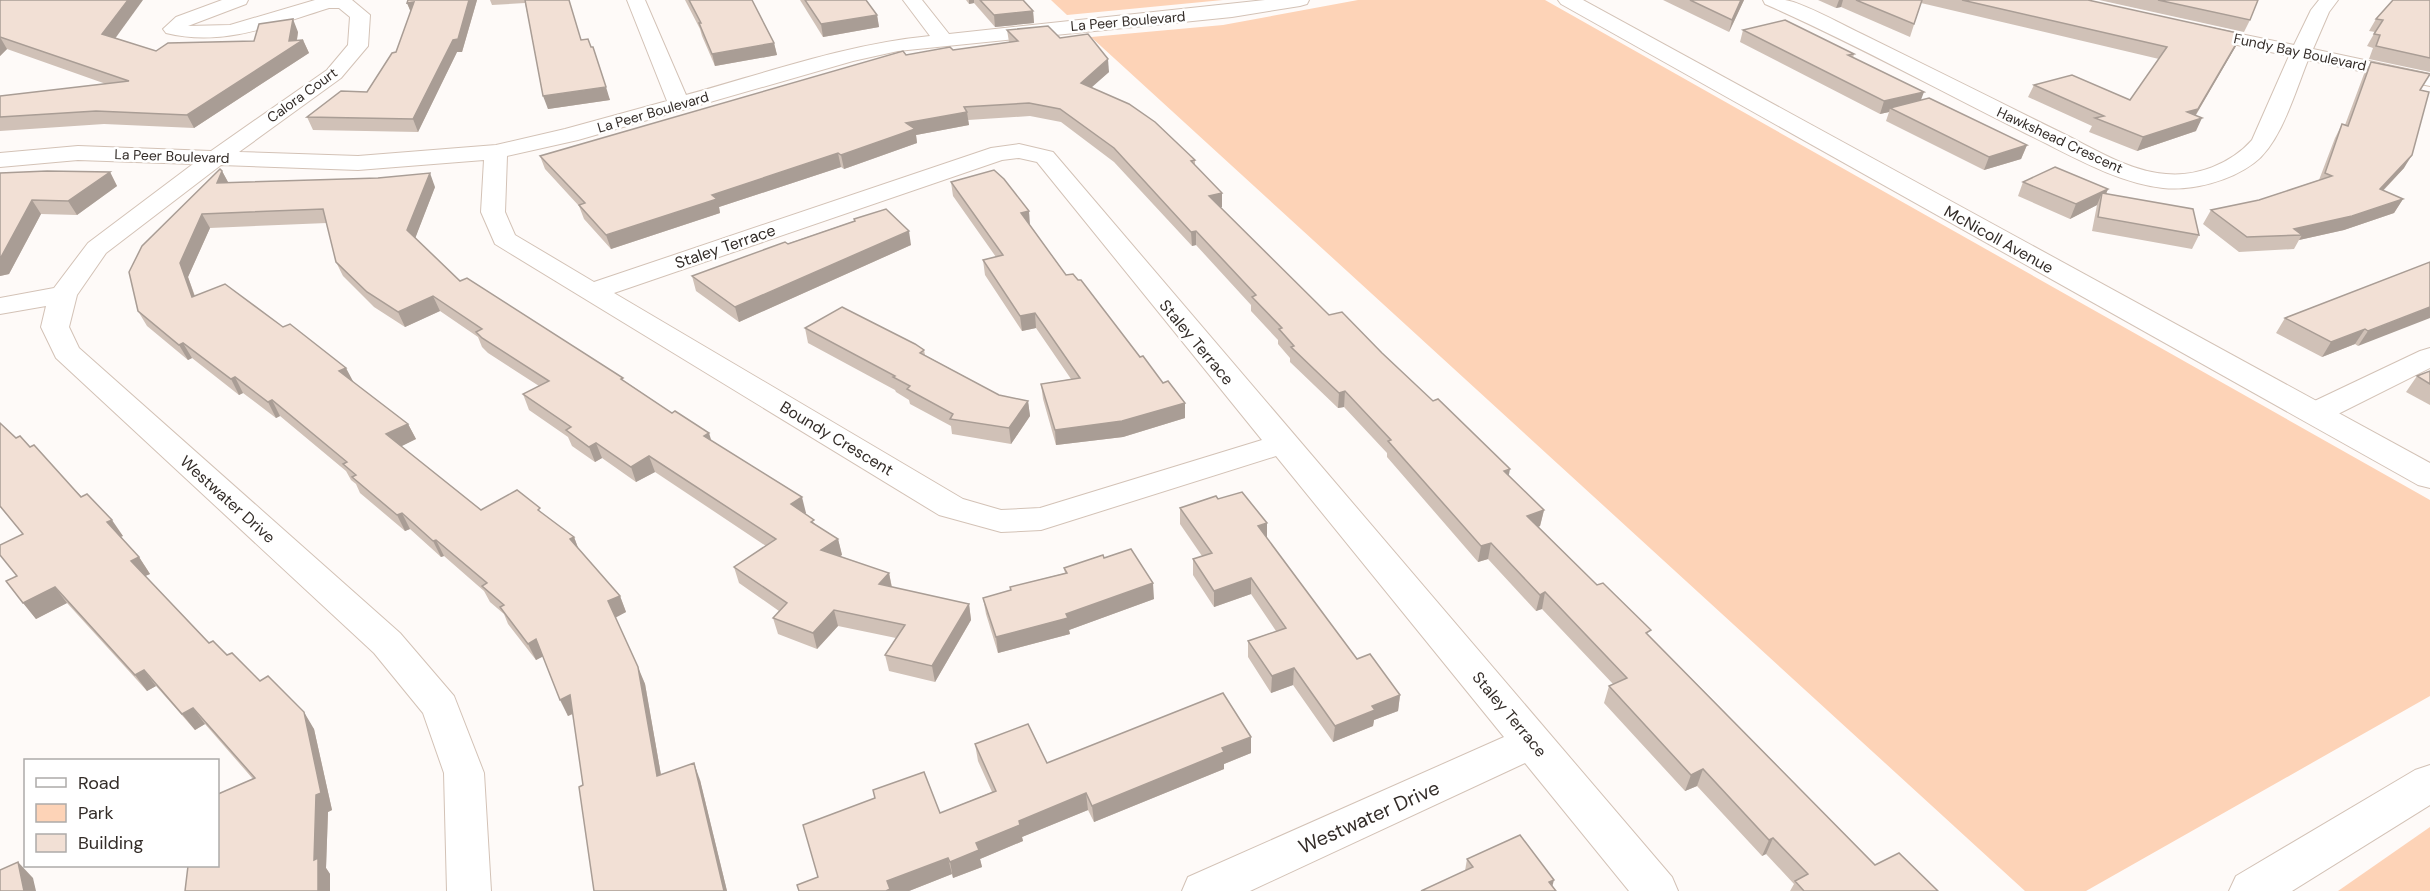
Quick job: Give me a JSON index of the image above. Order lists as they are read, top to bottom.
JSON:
{
  "streets": {
    "main road": ["McNicoll Avenue"],
    "street": [
      "La Peer Boulevard",
      "Fundy Bay Boulevard",
      "Calora Court",
      "Hawkshead Crescent",
      "Staley Terrace",
      "Boundy Crescent",
      "Westwater Drive"
    ]
  },
  "crossings": [
    ["La Peer Boulevard", "Calora Court"],
    ["La Peer Boulevard", "Boundy Crescent"],
    ["La Peer Boulevard", "Westwater Drive"],
    ["Fundy Bay Boulevard", "Hawkshead Crescent"],
    ["Calora Court", "Westwater Drive"],
    ["Staley Terrace", "Boundy Crescent"],
    ["Staley Terrace", "Westwater Drive"]
  ],
  "legend": ["Road", "Park", "Building"]
}
